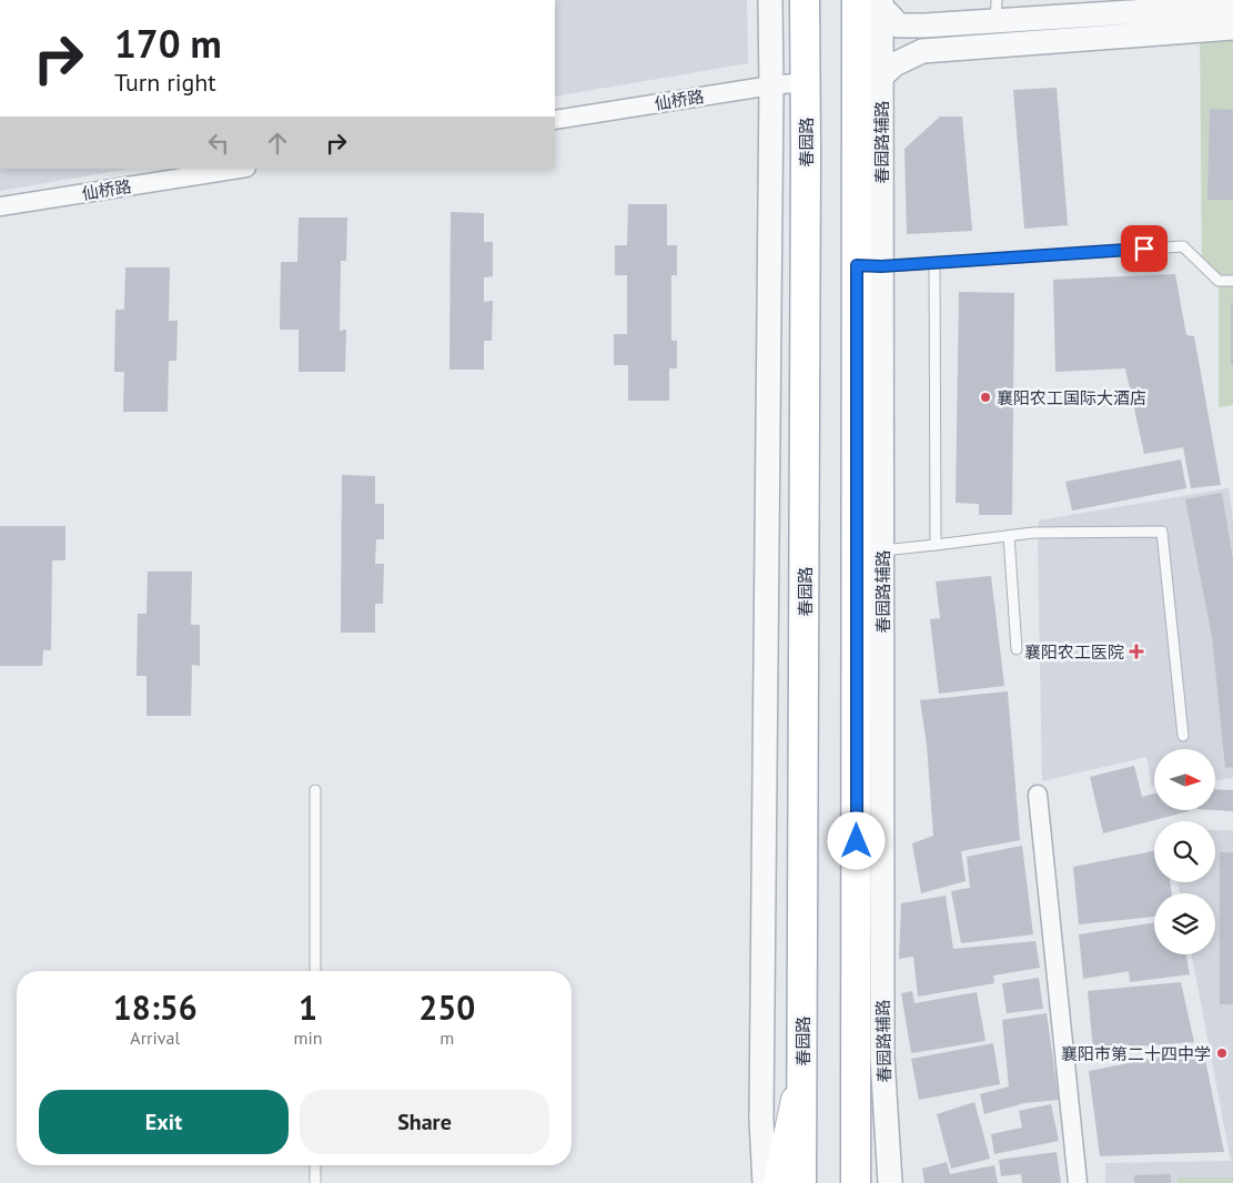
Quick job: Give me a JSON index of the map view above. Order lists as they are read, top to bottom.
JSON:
{
  "streets": {
    "main road": ["春园路"],
    "street": ["仙桥路", "春园路辅路"]
  },
  "crossings": [
    ["仙桥路", "春园路"]
  ],
  "places": {
    "other": ["襄阳农工国际大酒店", "襄阳市第二十四中学"],
    "health": ["襄阳农工医院"]
  },
  "north": "right",
  "page": {
    "turn": ["170 m", "Turn right"],
    "eta": [
      "18:56",
      "Arrival",
      "1",
      "min",
      "250",
      "m"
    ],
    "buttons": ["Exit", "Share"]
  }
}
